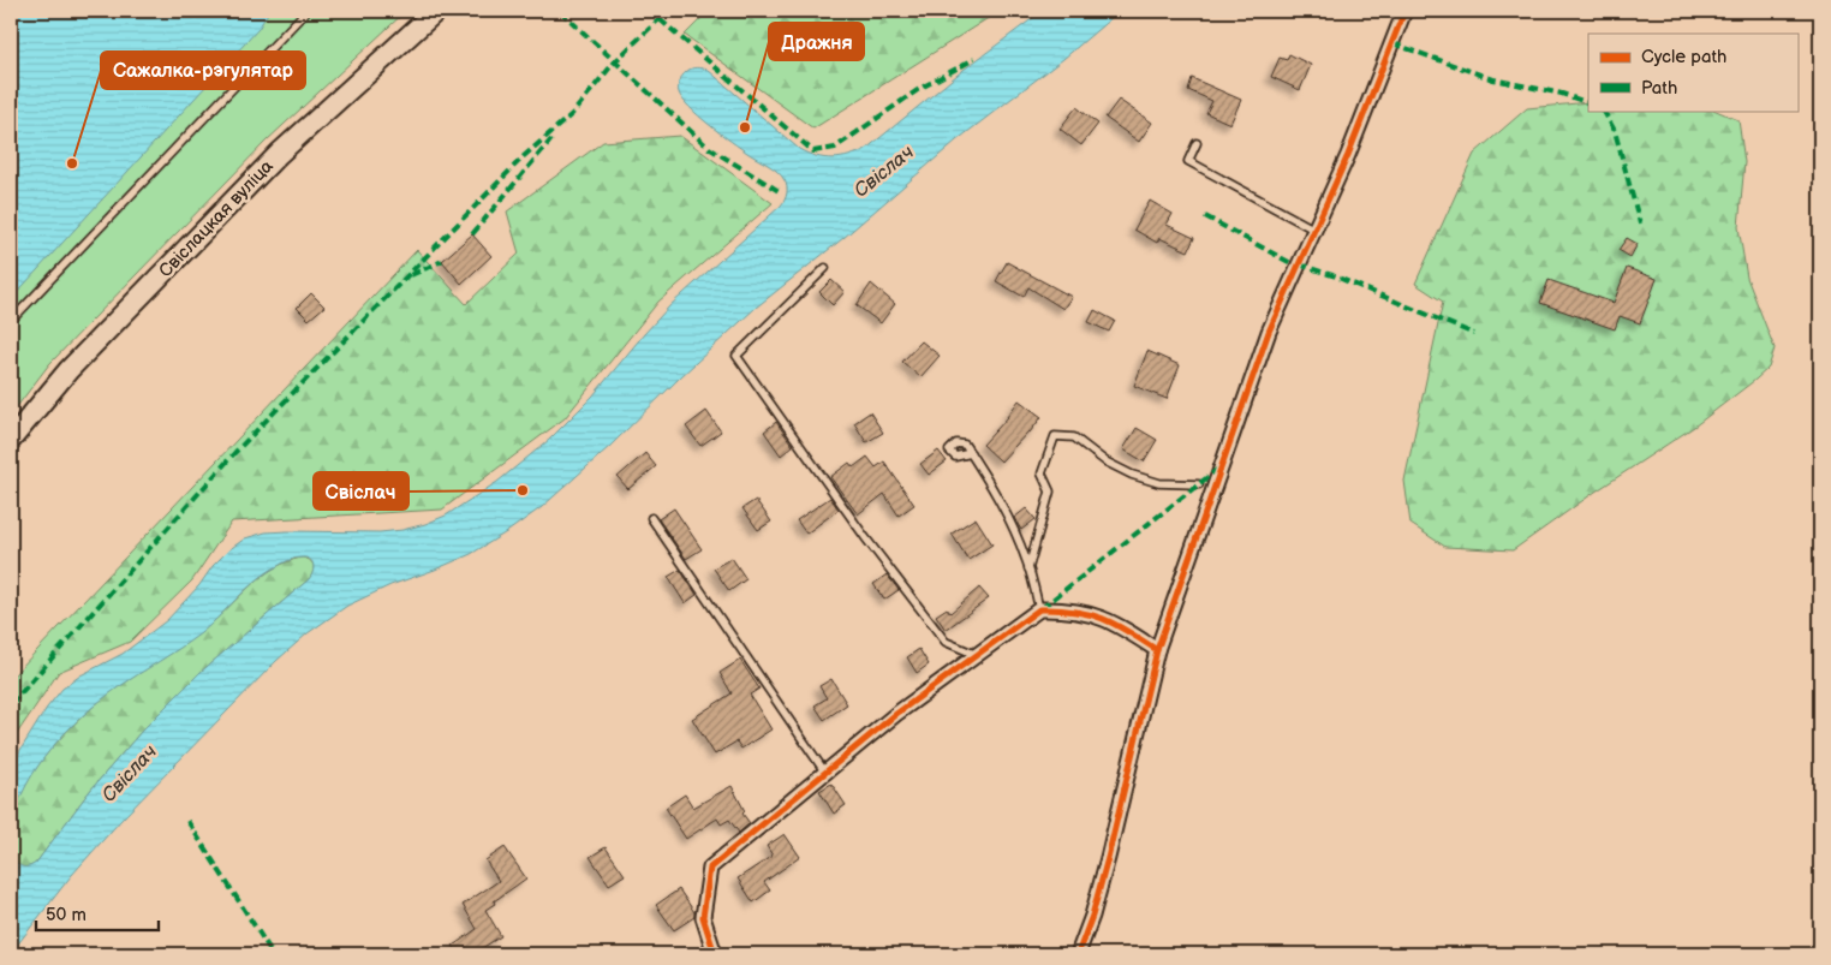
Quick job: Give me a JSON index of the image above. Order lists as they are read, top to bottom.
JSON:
{
  "streets": {
    "main road": ["Свіслацкая вуліца"]
  },
  "water": ["Свіслач"],
  "places": ["Дражня", "Сажалка-рэгулятар", "Свіслач"],
  "legend": ["Cycle path", "Path"],
  "scale_bar": "50 m"
}
